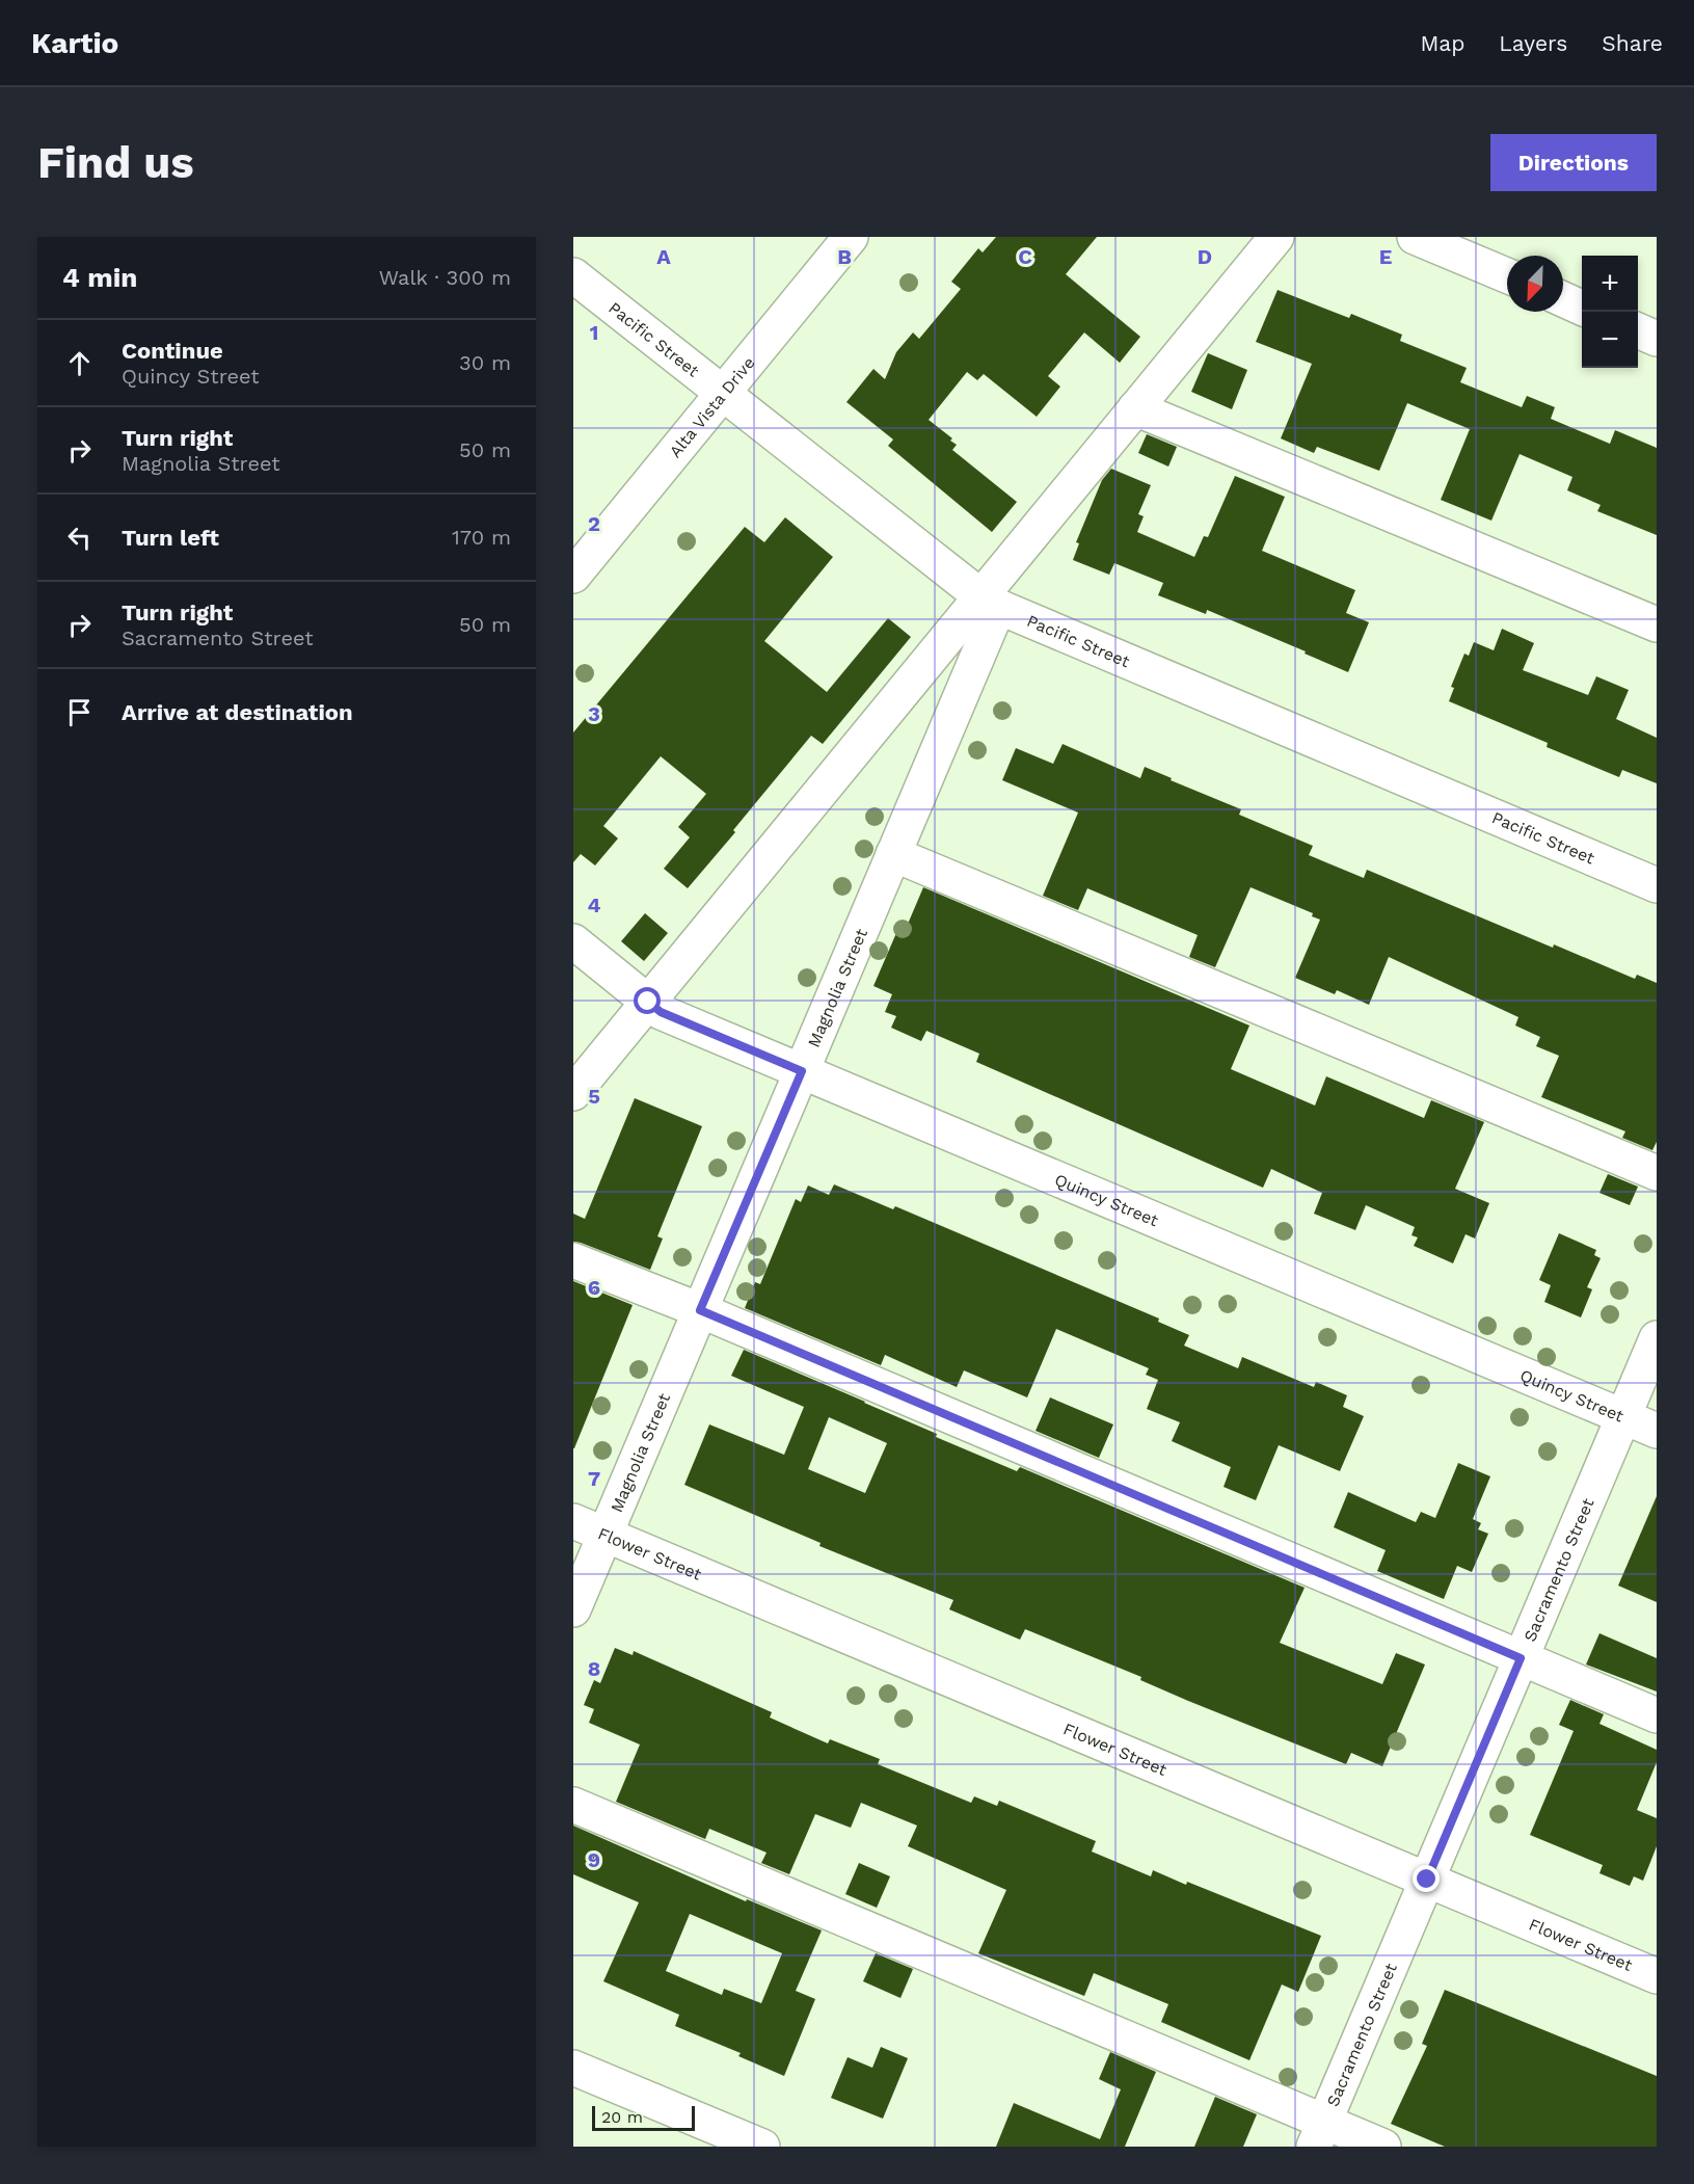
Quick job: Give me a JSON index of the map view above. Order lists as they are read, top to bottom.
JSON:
{
  "streets": {
    "street": [
      "Pacific Street",
      "Alta Vista Drive",
      "Magnolia Street",
      "Quincy Street",
      "Flower Street",
      "Sacramento Street"
    ]
  },
  "crossings": [
    ["Pacific Street", "Alta Vista Drive"],
    ["Pacific Street", "Magnolia Street"],
    ["Magnolia Street", "Quincy Street"],
    ["Magnolia Street", "Flower Street"],
    ["Quincy Street", "Sacramento Street"],
    ["Flower Street", "Sacramento Street"]
  ],
  "scale_bar": "20 m",
  "north": "bottom left",
  "page": {
    "header": "Kartio",
    "nav": ["Map", "Layers", "Share"],
    "buttons": "Directions",
    "title": "Find us",
    "heading": ["4 min", "Walk · 300 m"],
    "map_buttons": ["+", "−"],
    "list": [
      ["Continue", "Quincy Street", "30 m"],
      ["Turn right", "Magnolia Street", "50 m"],
      ["Turn left", "170 m"],
      ["Turn right", "Sacramento Street", "50 m"],
      "Arrive at destination"
    ],
    "scale": "20 m"
  },
  "grid": {
    "columns": [
      "A",
      "B",
      "C",
      "D",
      "E"
    ],
    "rows": [
      "1",
      "2",
      "3",
      "4",
      "5",
      "6",
      "7",
      "8",
      "9"
    ]
  }
}
